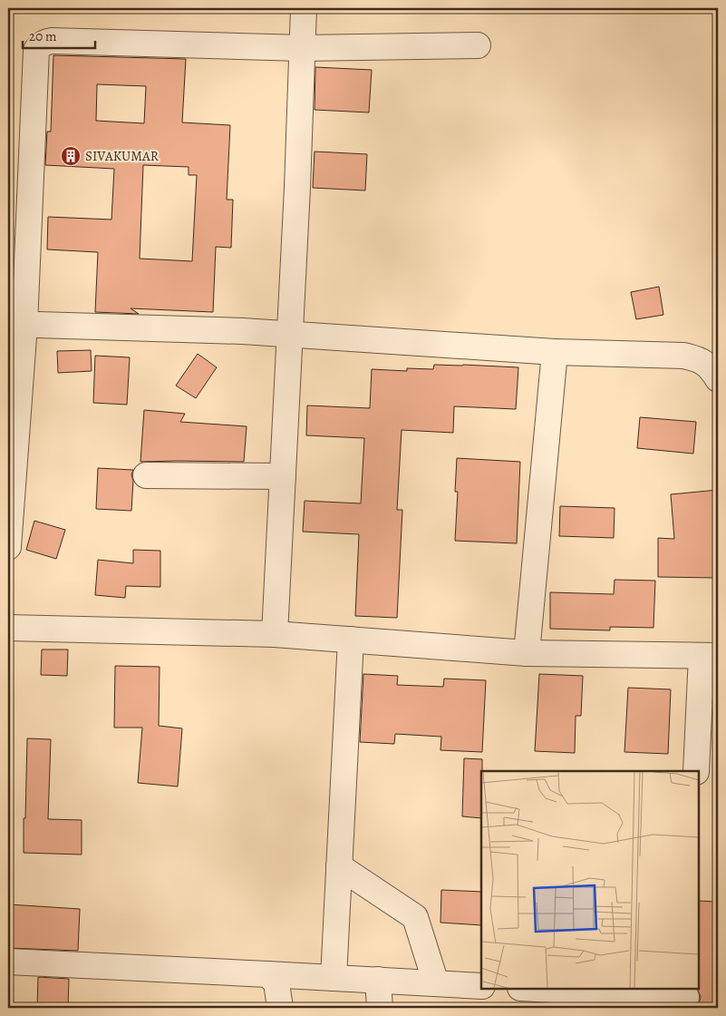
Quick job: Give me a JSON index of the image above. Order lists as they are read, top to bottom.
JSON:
{
  "places": {
    "building": ["SIVAKUMAR"]
  },
  "scale_bar": "20 m"
}
